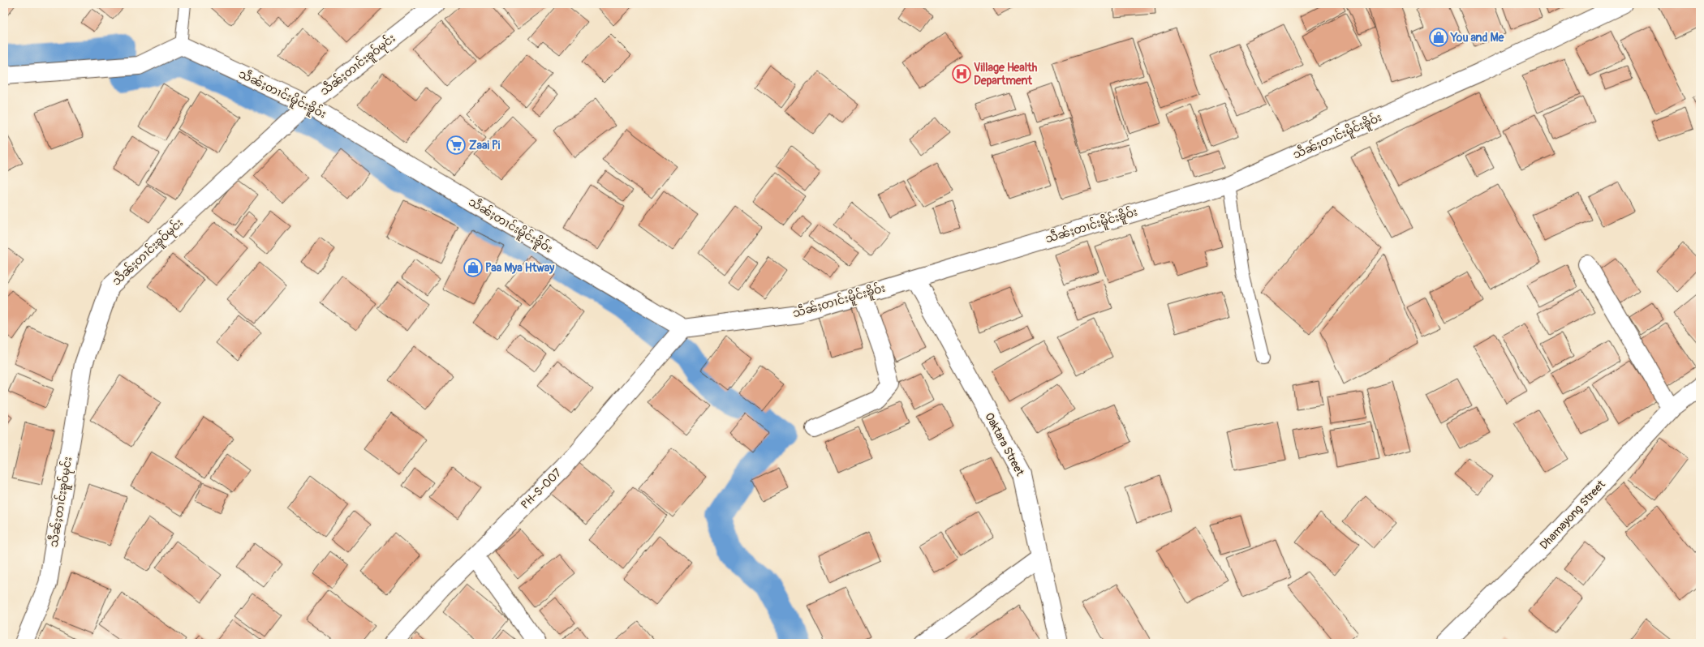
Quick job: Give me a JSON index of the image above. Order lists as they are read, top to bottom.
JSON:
{
  "streets": {
    "street": [
      "သဵၼ်ႈတၢင်းၶူဝ်မုင်း",
      "သဵၼ်ႈတၢင်းမိူင်းၶိူဝ်း",
      "Oaktara Street",
      "PH-S-007",
      "Dhamayong Street"
    ]
  },
  "crossings": [
    ["သဵၼ်ႈတၢင်းၶူဝ်မုင်း", "သဵၼ်ႈတၢင်းမိူင်းၶိူဝ်း"],
    ["သဵၼ်ႈတၢင်းမိူင်းၶိူဝ်း", "Oaktara Street"],
    ["သဵၼ်ႈတၢင်းမိူင်းၶိူဝ်း", "PH-S-007"]
  ],
  "places": {
    "shop": ["You and Me", "Paa Mya Htway"],
    "hospital": ["Village Health Department"],
    "supermarket": ["Zaai Pi"]
  }
}
